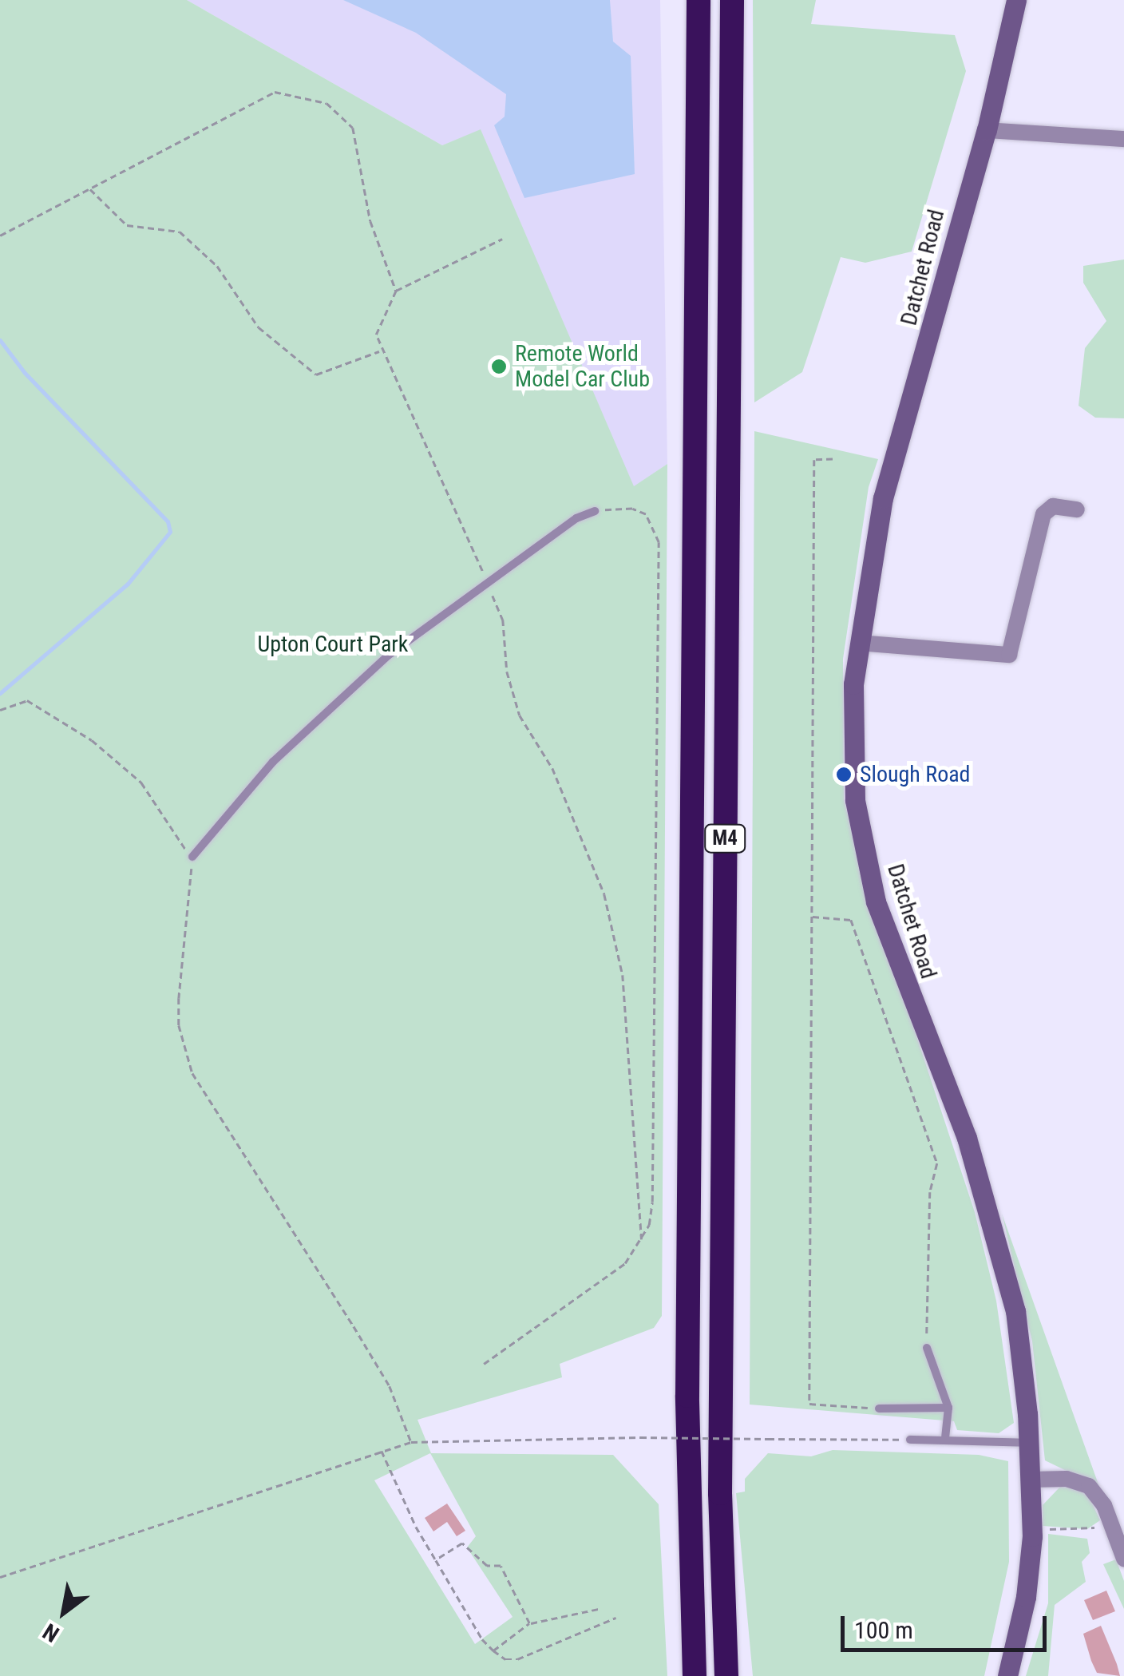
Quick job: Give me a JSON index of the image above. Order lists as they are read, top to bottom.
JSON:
{
  "streets": {
    "highway": ["M4"],
    "main road": ["Datchet Road"]
  },
  "parks": ["Upton Court Park"],
  "places": ["Remote World Model Car Club", "Slough Road"],
  "scale_bar": "100 m",
  "north": "bottom left"
}
